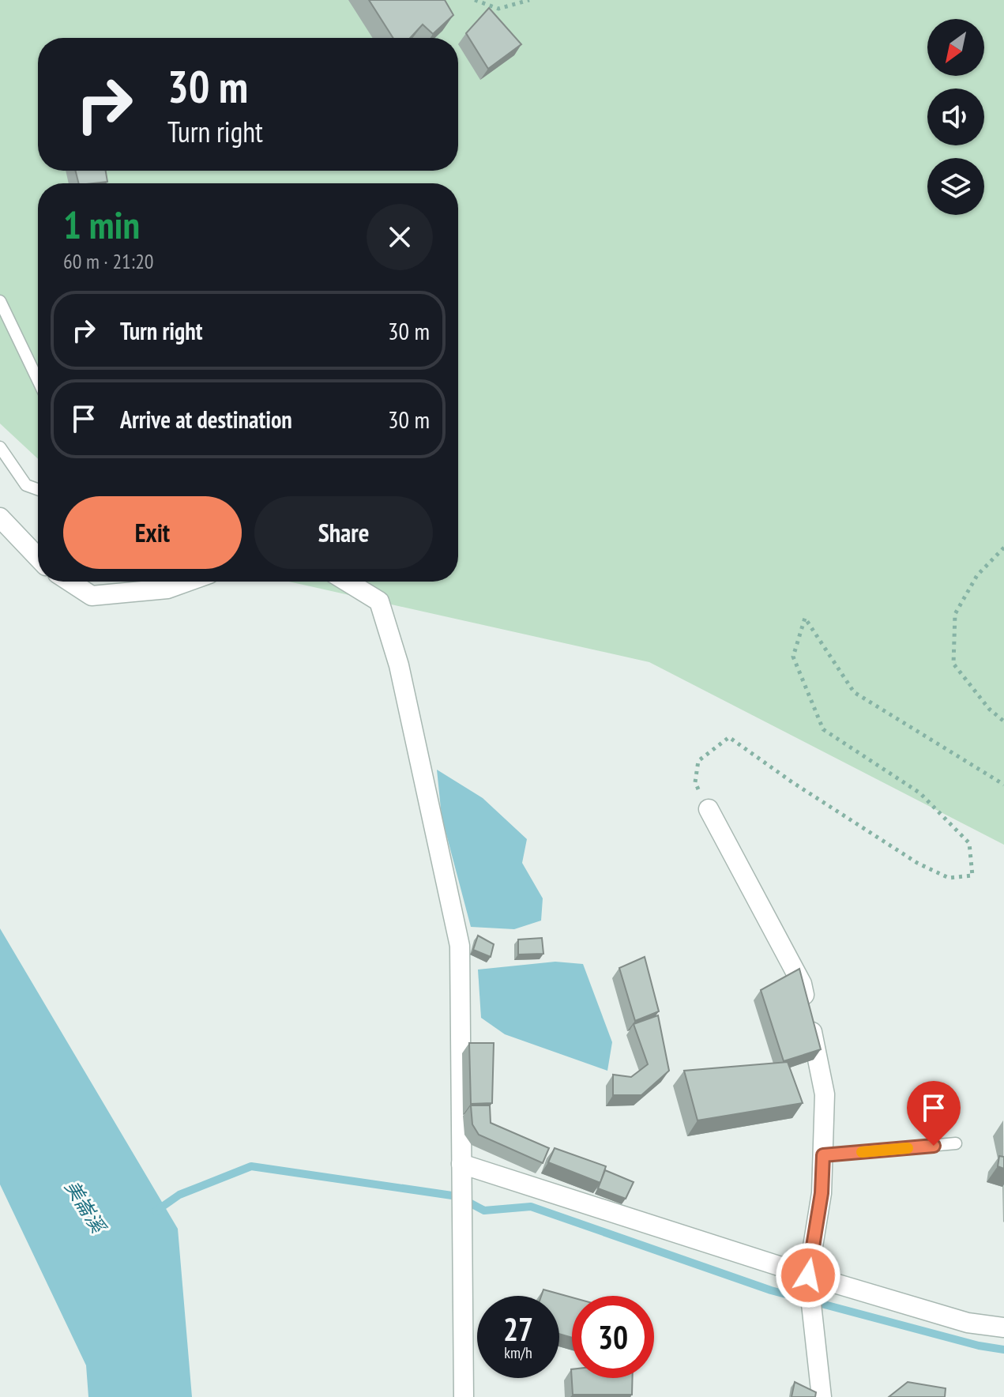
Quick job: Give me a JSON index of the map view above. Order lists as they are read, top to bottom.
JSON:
{
  "water": ["美崙溪"],
  "north": "bottom left",
  "page": {
    "turn": ["30 m", "Turn right"],
    "heading": ["1 min", "60 m · 21:20"],
    "list": [
      {
        "name": "Turn right",
        "value": "30 m"
      },
      {
        "name": "Arrive at destination",
        "value": "30 m"
      }
    ],
    "buttons": ["Exit", "Share"],
    "speed": "27 km/h",
    "limit": "30"
  }
}
